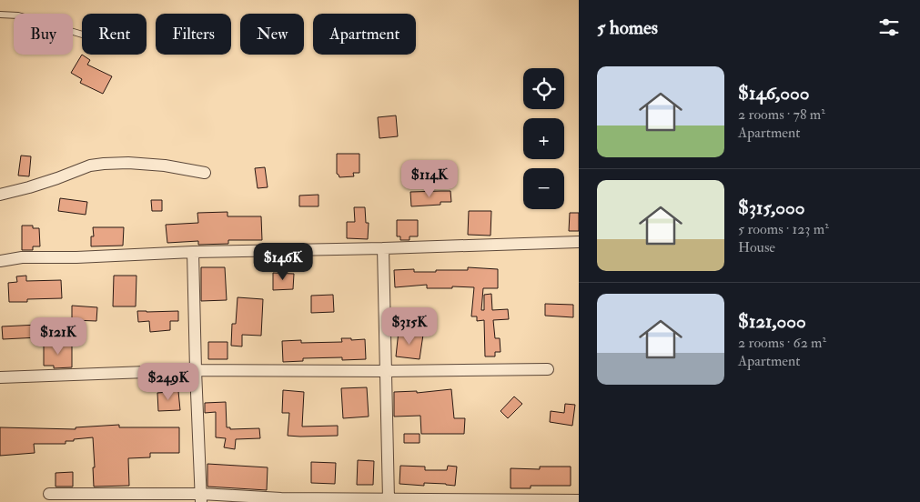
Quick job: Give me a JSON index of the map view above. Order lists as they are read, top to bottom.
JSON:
{
  "page": {
    "heading": "5 homes",
    "chip": [
      "Buy",
      "Rent",
      "Filters",
      "New",
      "Apartment"
    ],
    "list": [
      {
        "name": "$146,000",
        "note": "2 rooms · 78 m² · Apartment"
      },
      {
        "name": "$315,000",
        "note": "5 rooms · 123 m² · House"
      },
      {
        "name": "$121,000",
        "note": "2 rooms · 62 m² · Apartment"
      }
    ],
    "map_buttons": ["+", "−"],
    "price": [
      "$114K",
      "$146K",
      "$315K",
      "$121K",
      "$249K"
    ]
  }
}
